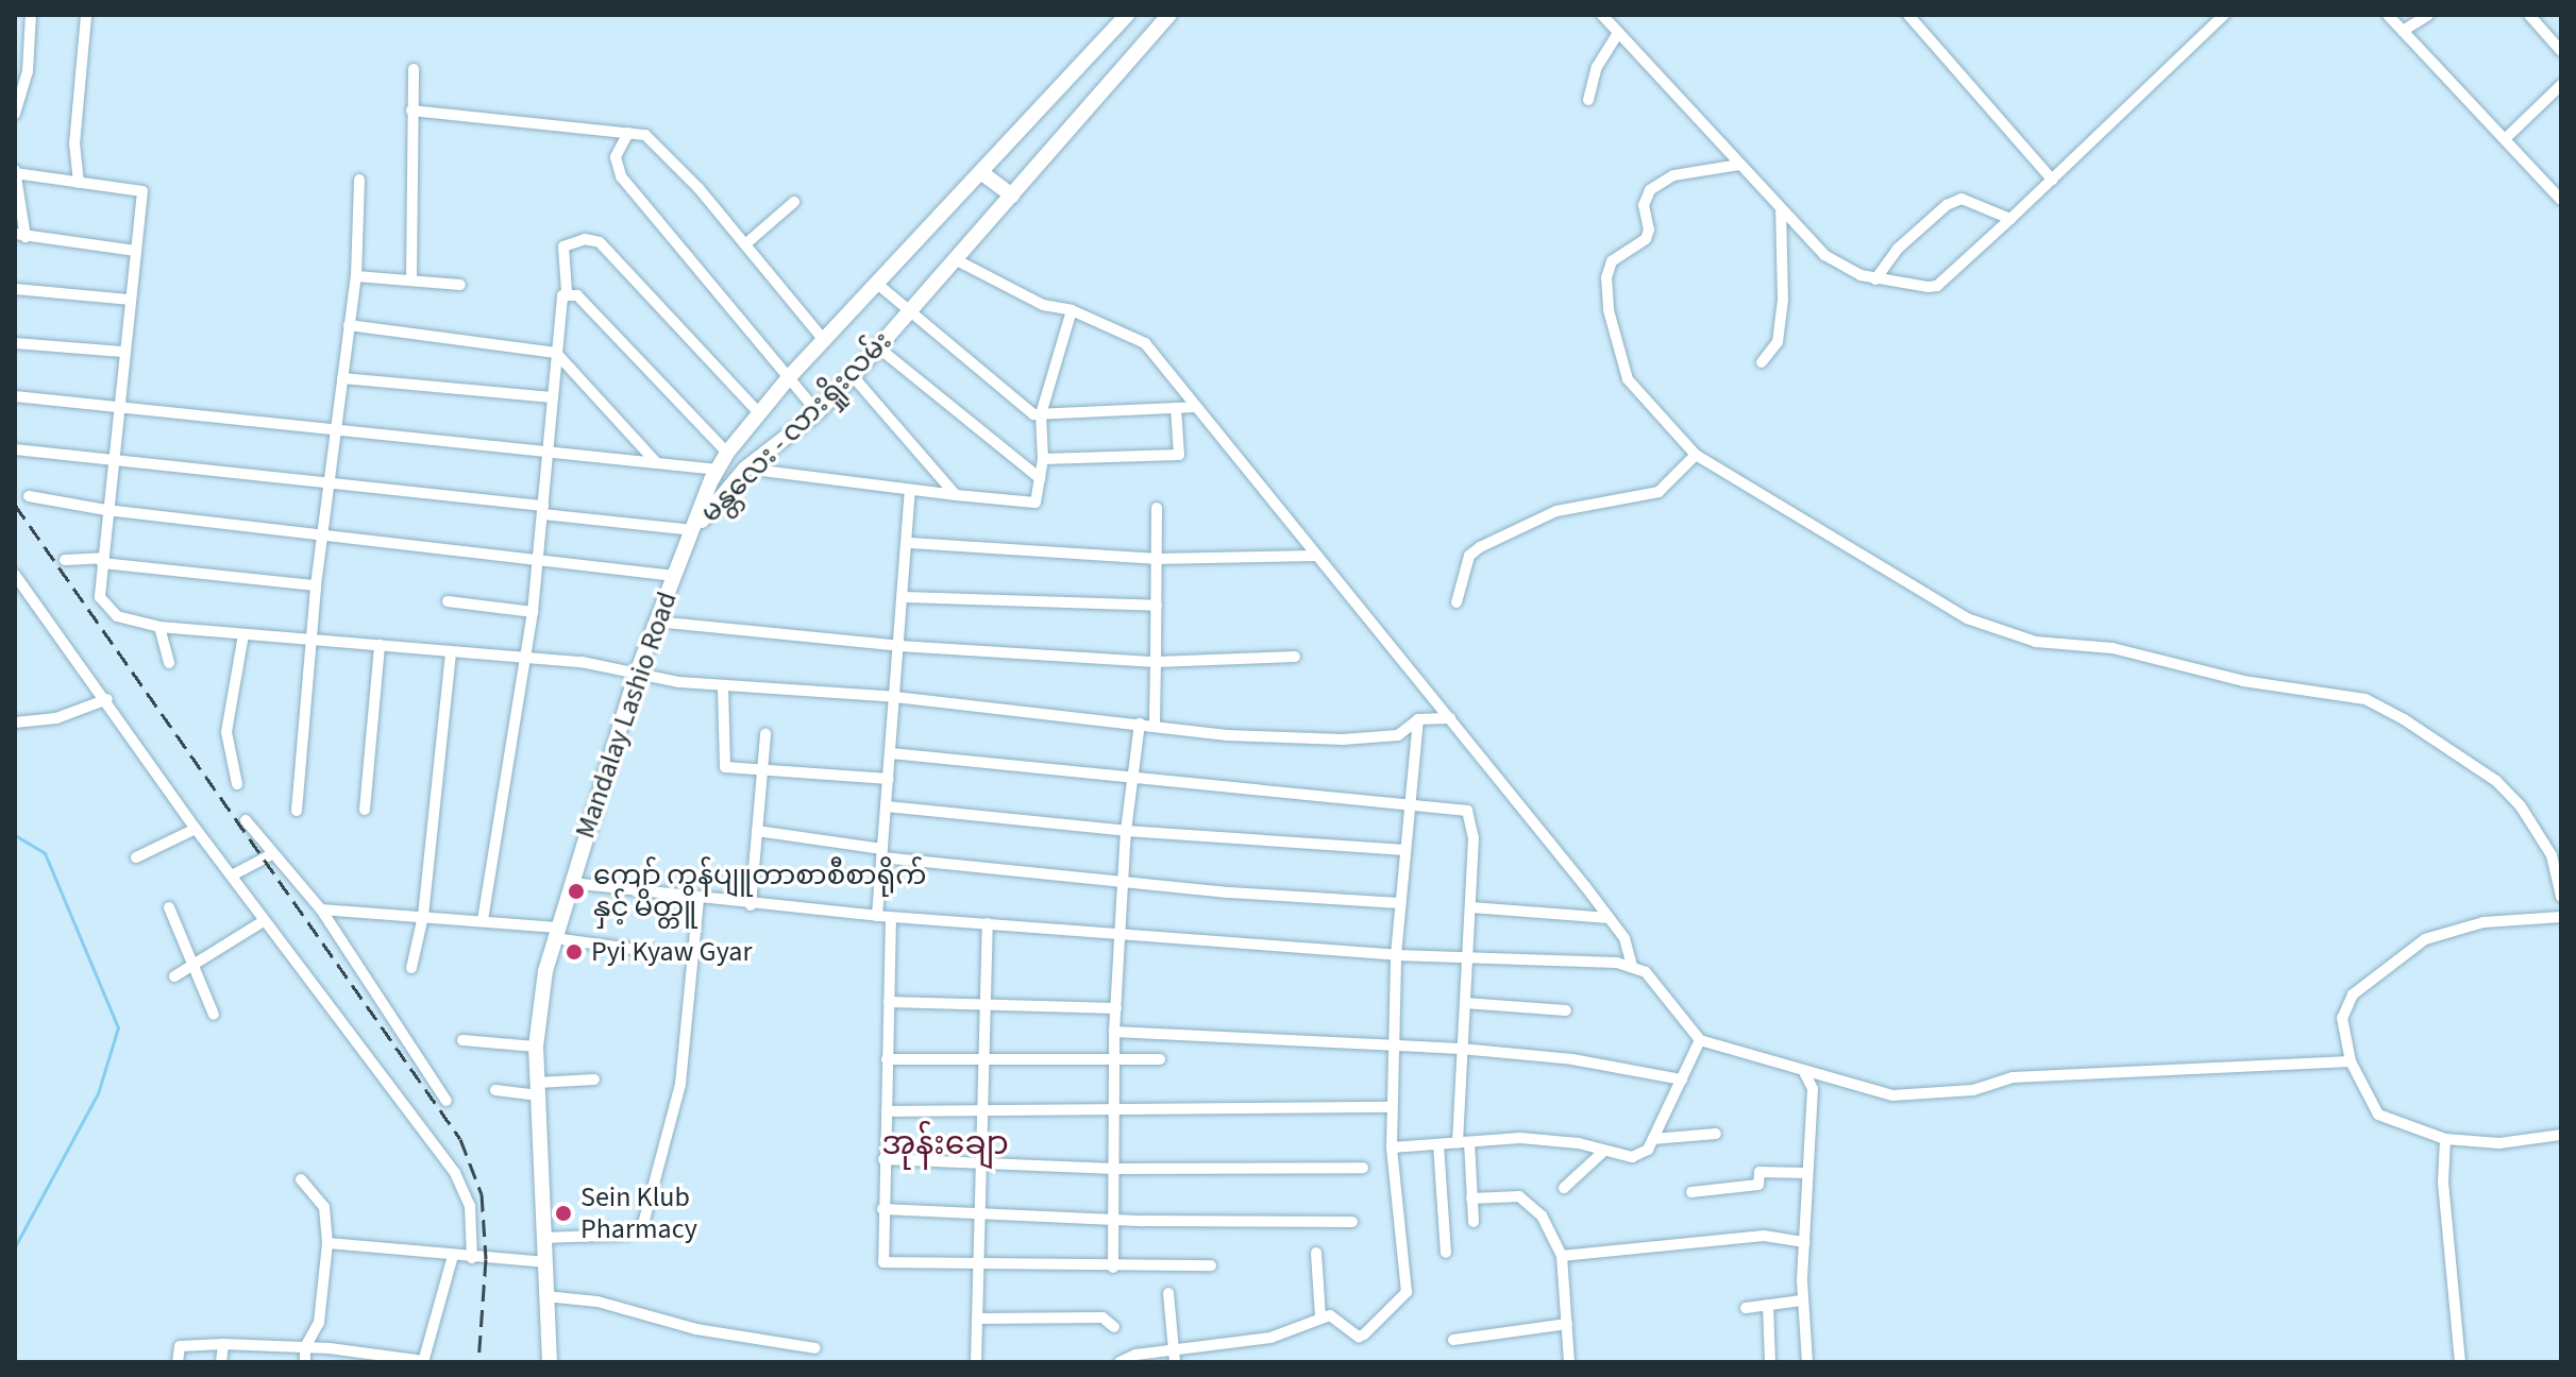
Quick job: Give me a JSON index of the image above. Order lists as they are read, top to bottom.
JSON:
{
  "streets": {
    "highway": ["မန္တလေး - လားရှိုးလမ်း", "Mandalay Lashio Road"]
  },
  "crossings": [
    ["မန္တလေး - လားရှိုးလမ်း", "Mandalay Lashio Road"]
  ],
  "districts": ["အုန်းချော"],
  "places": ["ကျော် ကွန်ပျူတာစာစီစာရိုက် နှင့် မိတ္တူ", "Pyi Kyaw Gyar", "Sein Klub Pharmacy"]
}
